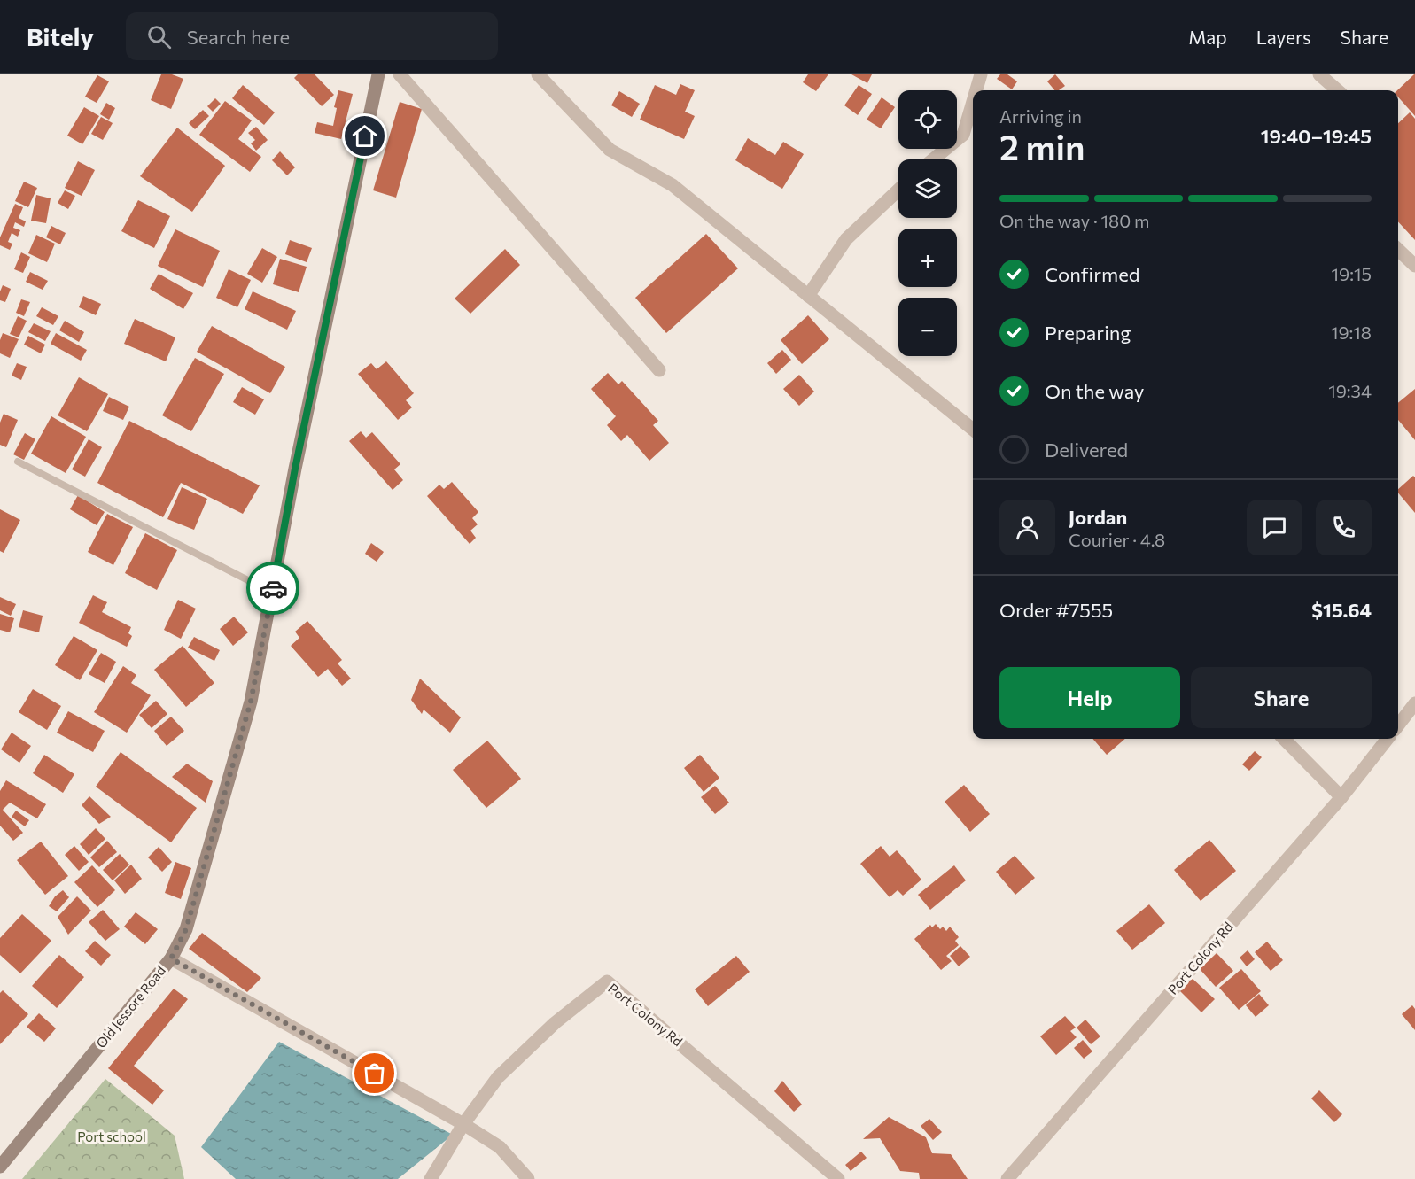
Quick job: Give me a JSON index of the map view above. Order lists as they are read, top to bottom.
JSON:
{
  "streets": {
    "main road": ["Old Jessore Road"],
    "street": ["Port Colony Rd"]
  },
  "parks": ["Port school"],
  "page": {
    "header": "Bitely",
    "search": "Search here",
    "nav": ["Map", "Layers", "Share"],
    "map_buttons": ["+", "−"],
    "heading": ["2 min", "Arriving in", "19:40–19:45"],
    "panel": [
      "Jordan",
      "Courier · 4.8",
      "Order #7555",
      "$15.64"
    ],
    "bar": "On the way · 180 m",
    "list": [
      ["Confirmed", "19:15"],
      ["Preparing", "19:18"],
      ["On the way", "19:34"],
      "Delivered"
    ],
    "buttons": ["Help", "Share"]
  }
}
